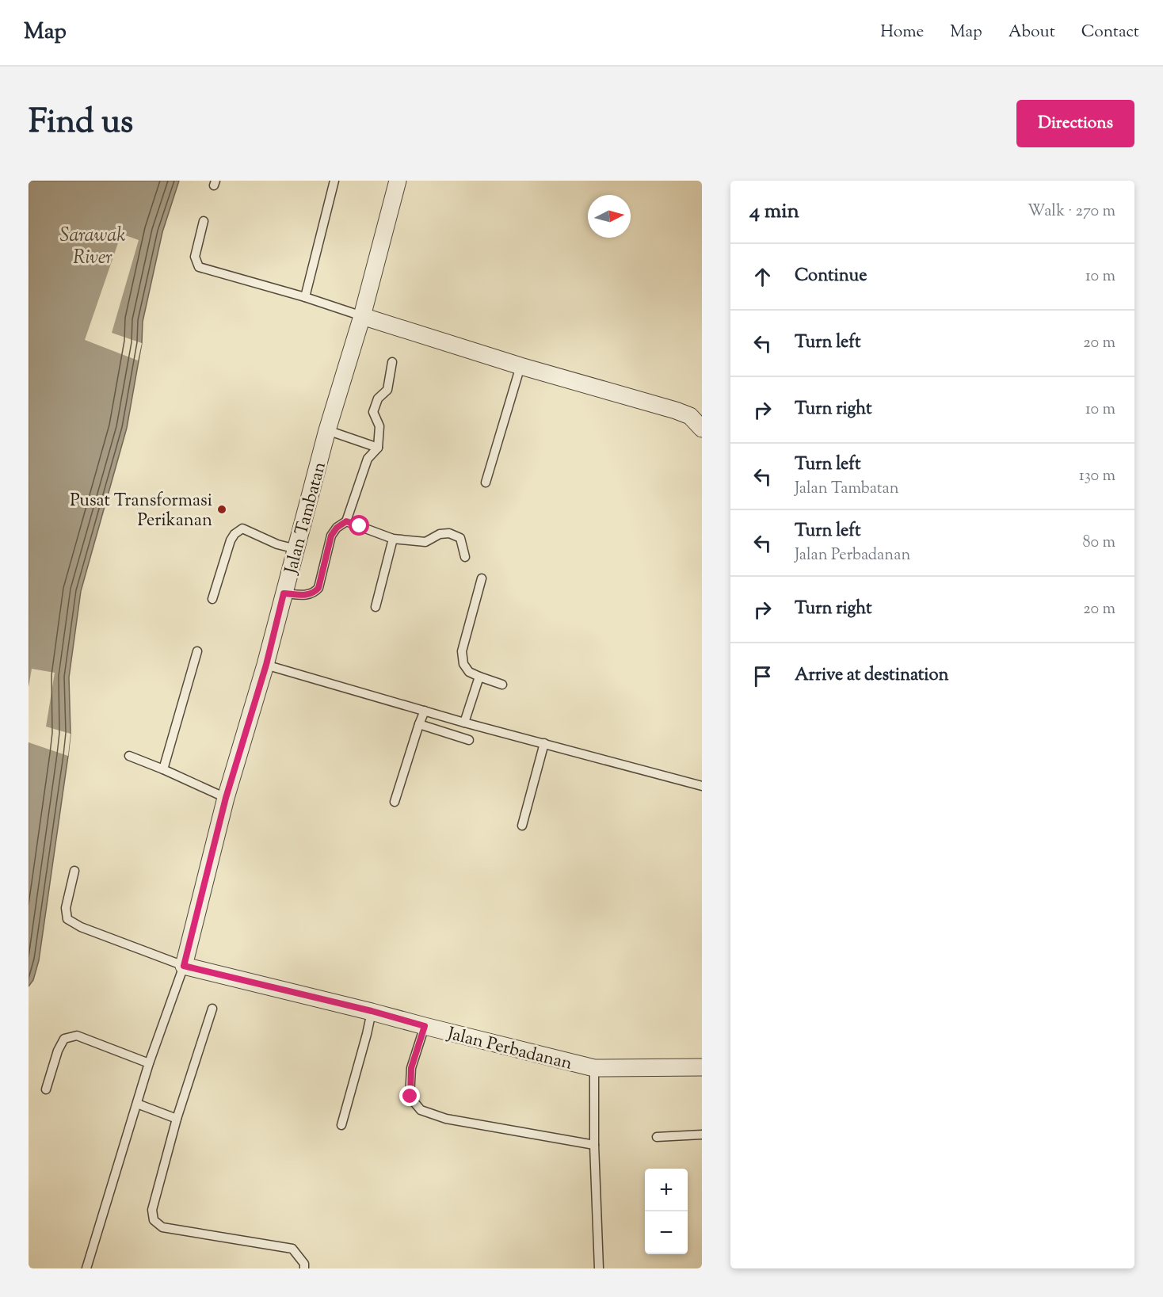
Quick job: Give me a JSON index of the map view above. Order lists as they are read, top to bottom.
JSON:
{
  "streets": {
    "street": ["Jalan Tambatan", "Jalan Perbadanan"]
  },
  "crossings": [
    ["Jalan Tambatan", "Jalan Perbadanan"]
  ],
  "water": ["Sarawak River"],
  "places": ["Pusat Transformasi Perikanan"],
  "north": "right",
  "page": {
    "header": "Map",
    "nav": [
      "Home",
      "Map",
      "About",
      "Contact"
    ],
    "title": "Find us",
    "buttons": "Directions",
    "heading": ["4 min", "Walk · 270 m"],
    "list": [
      ["Continue", "10 m"],
      ["Turn left", "20 m"],
      ["Turn right", "10 m"],
      ["Turn left", "Jalan Tambatan", "130 m"],
      ["Turn left", "Jalan Perbadanan", "80 m"],
      ["Turn right", "20 m"],
      "Arrive at destination"
    ],
    "map_buttons": ["+", "−"]
  }
}
